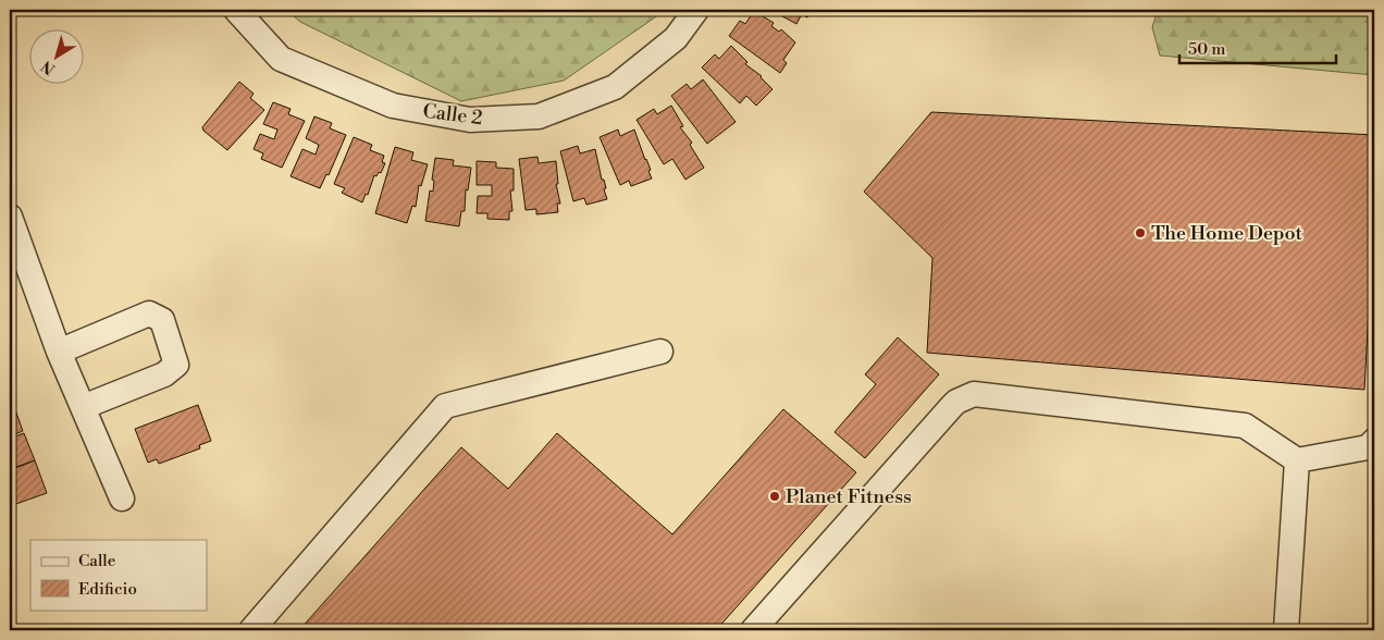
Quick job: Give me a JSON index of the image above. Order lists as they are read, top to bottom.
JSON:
{
  "streets": {
    "street": ["Calle 2"]
  },
  "places": ["The Home Depot", "Planet Fitness"],
  "legend": ["Calle", "Edificio"],
  "scale_bar": "50 m",
  "north": "bottom left"
}
